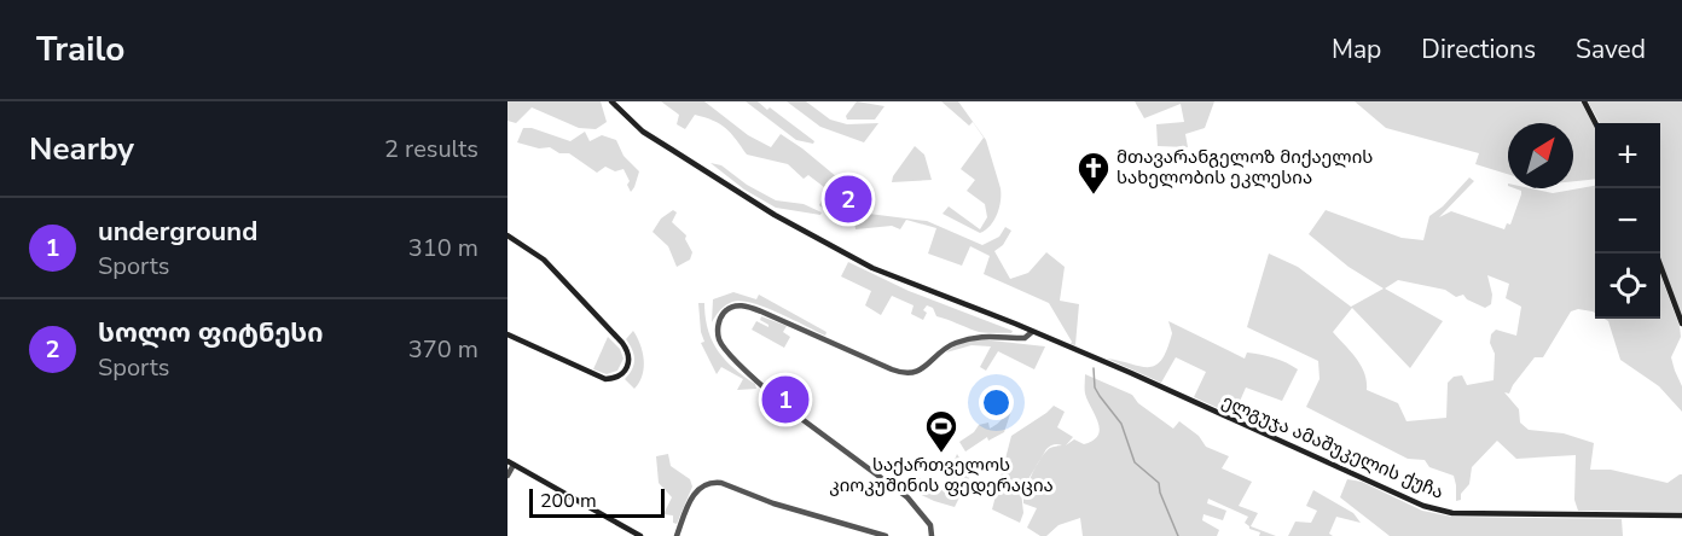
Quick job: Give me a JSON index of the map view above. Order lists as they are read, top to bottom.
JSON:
{
  "streets": {
    "main road": ["ელგუჯა ამაშუკელის ქუჩა"]
  },
  "places": {
    "church": ["მთავარანგელოზ მიქაელის სახელობის ეკლესია"],
    "sports": ["საქართველოს კიოკუშინის ფედერაცია"]
  },
  "scale_bar": "200 m",
  "north": "top right",
  "page": {
    "header": "Trailo",
    "nav": ["Map", "Directions", "Saved"],
    "heading": ["Nearby", "2 results"],
    "map_buttons": ["+", "−"],
    "pins": ["2", "1"],
    "list": [
      {
        "mark": "1",
        "name": "underground",
        "note": "Sports",
        "value": "310 m"
      },
      {
        "mark": "2",
        "name": "სოლო ფიტნესი",
        "note": "Sports",
        "value": "370 m"
      }
    ],
    "scale": "200 m"
  }
}
